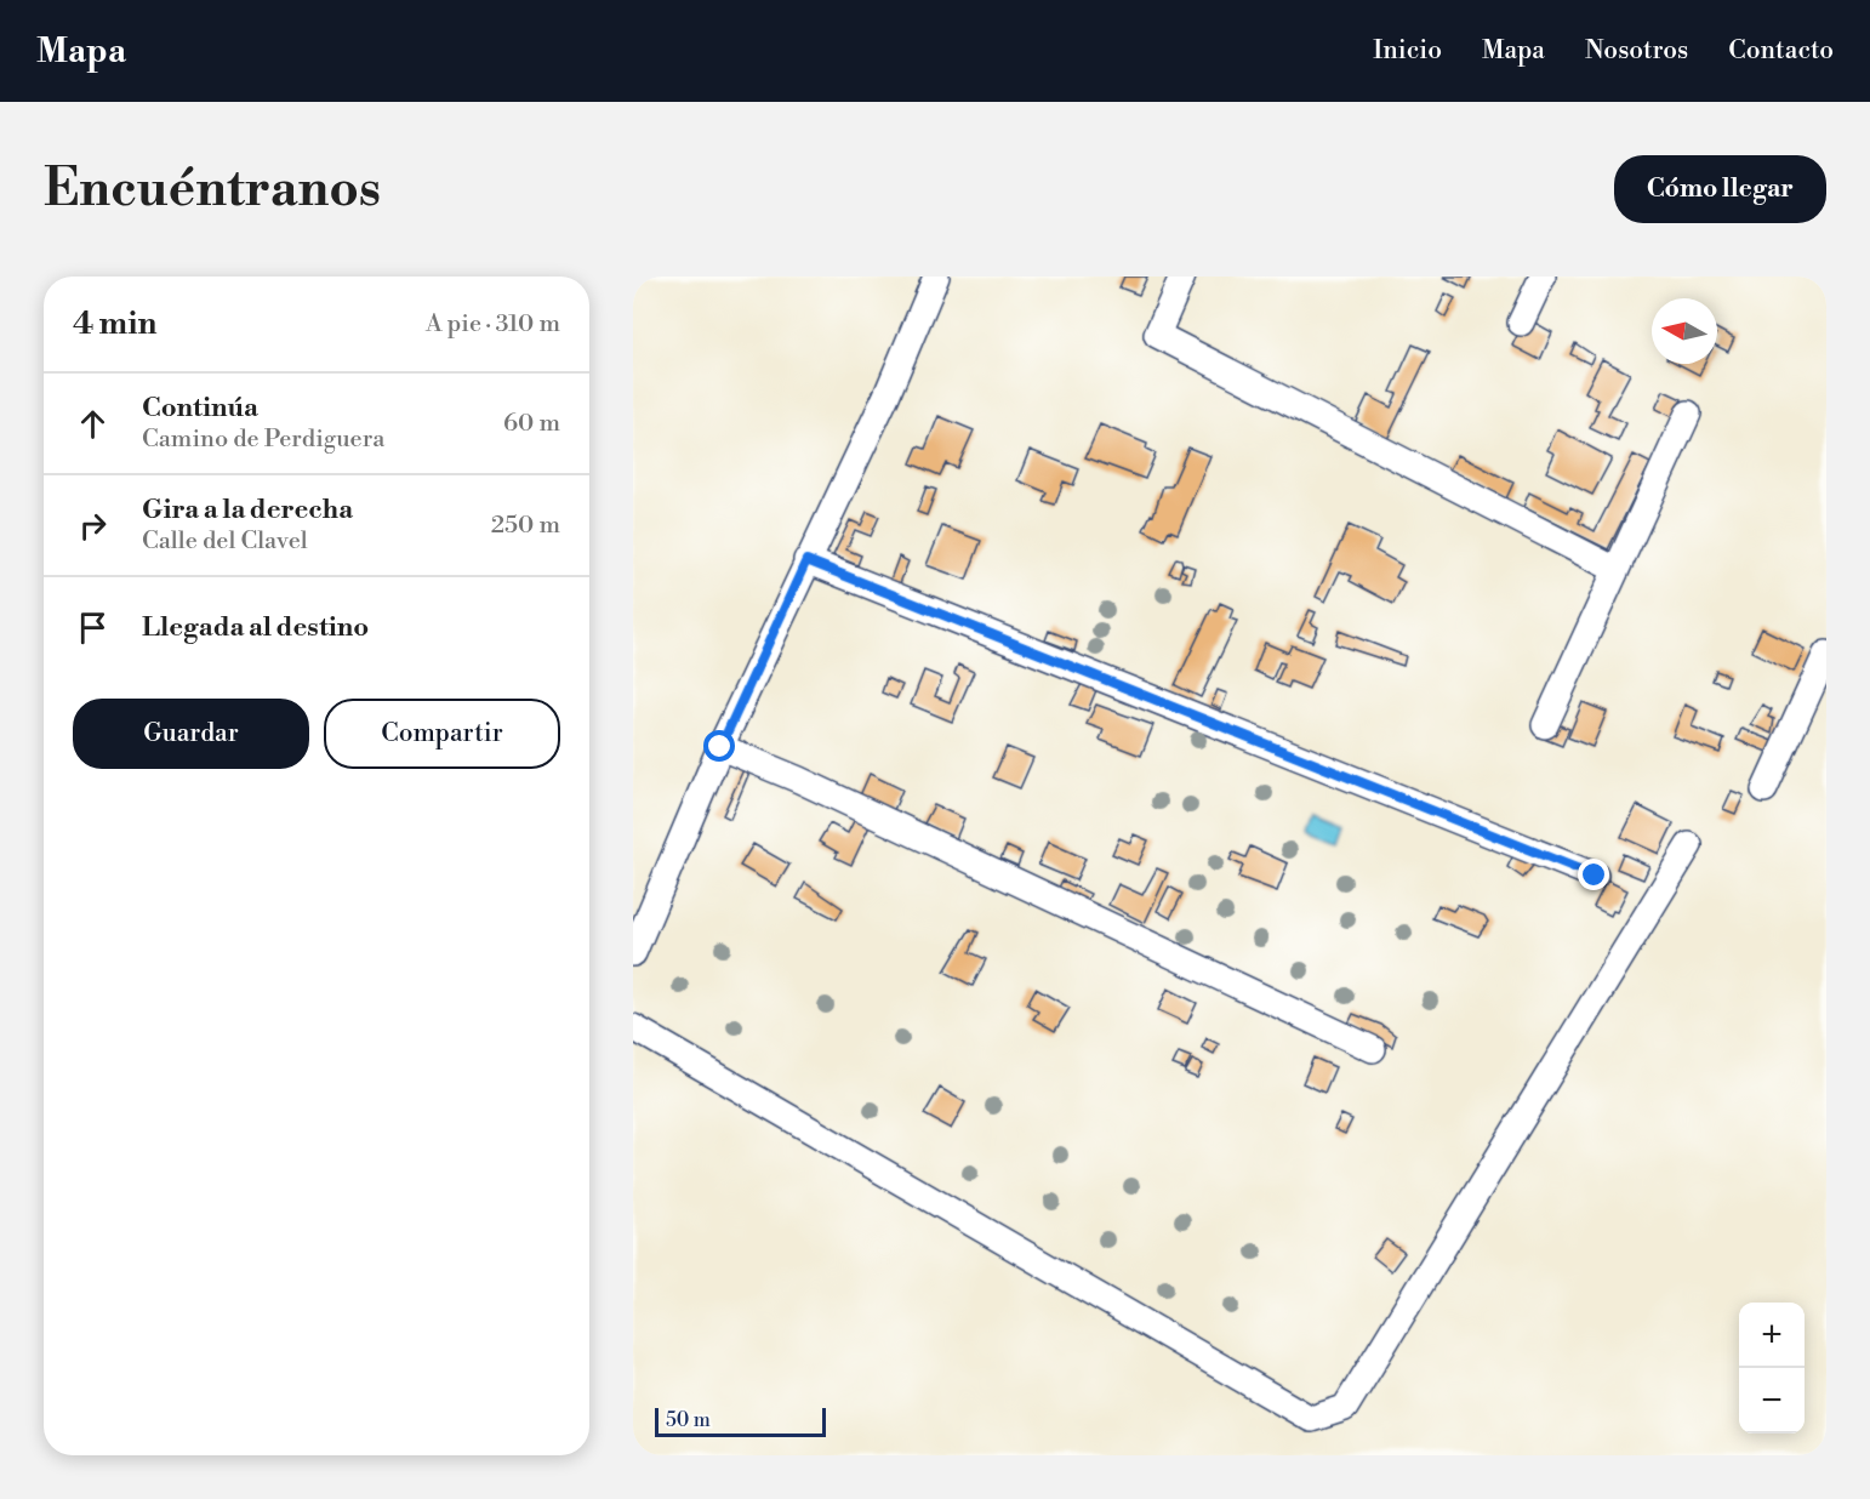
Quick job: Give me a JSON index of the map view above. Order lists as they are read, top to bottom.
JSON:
{
  "scale_bar": "50 m",
  "north": "left",
  "page": {
    "header": "Mapa",
    "nav": [
      "Inicio",
      "Mapa",
      "Nosotros",
      "Contacto"
    ],
    "buttons": [
      "Cómo llegar",
      ["Guardar", "Compartir"]
    ],
    "title": "Encuéntranos",
    "heading": ["4 min", "A pie · 310 m"],
    "list": [
      ["Continúa", "Camino de Perdiguera", "60 m"],
      ["Gira a la derecha", "Calle del Clavel", "250 m"],
      "Llegada al destino"
    ],
    "map_buttons": ["+", "−"],
    "scale": "50 m"
  }
}
